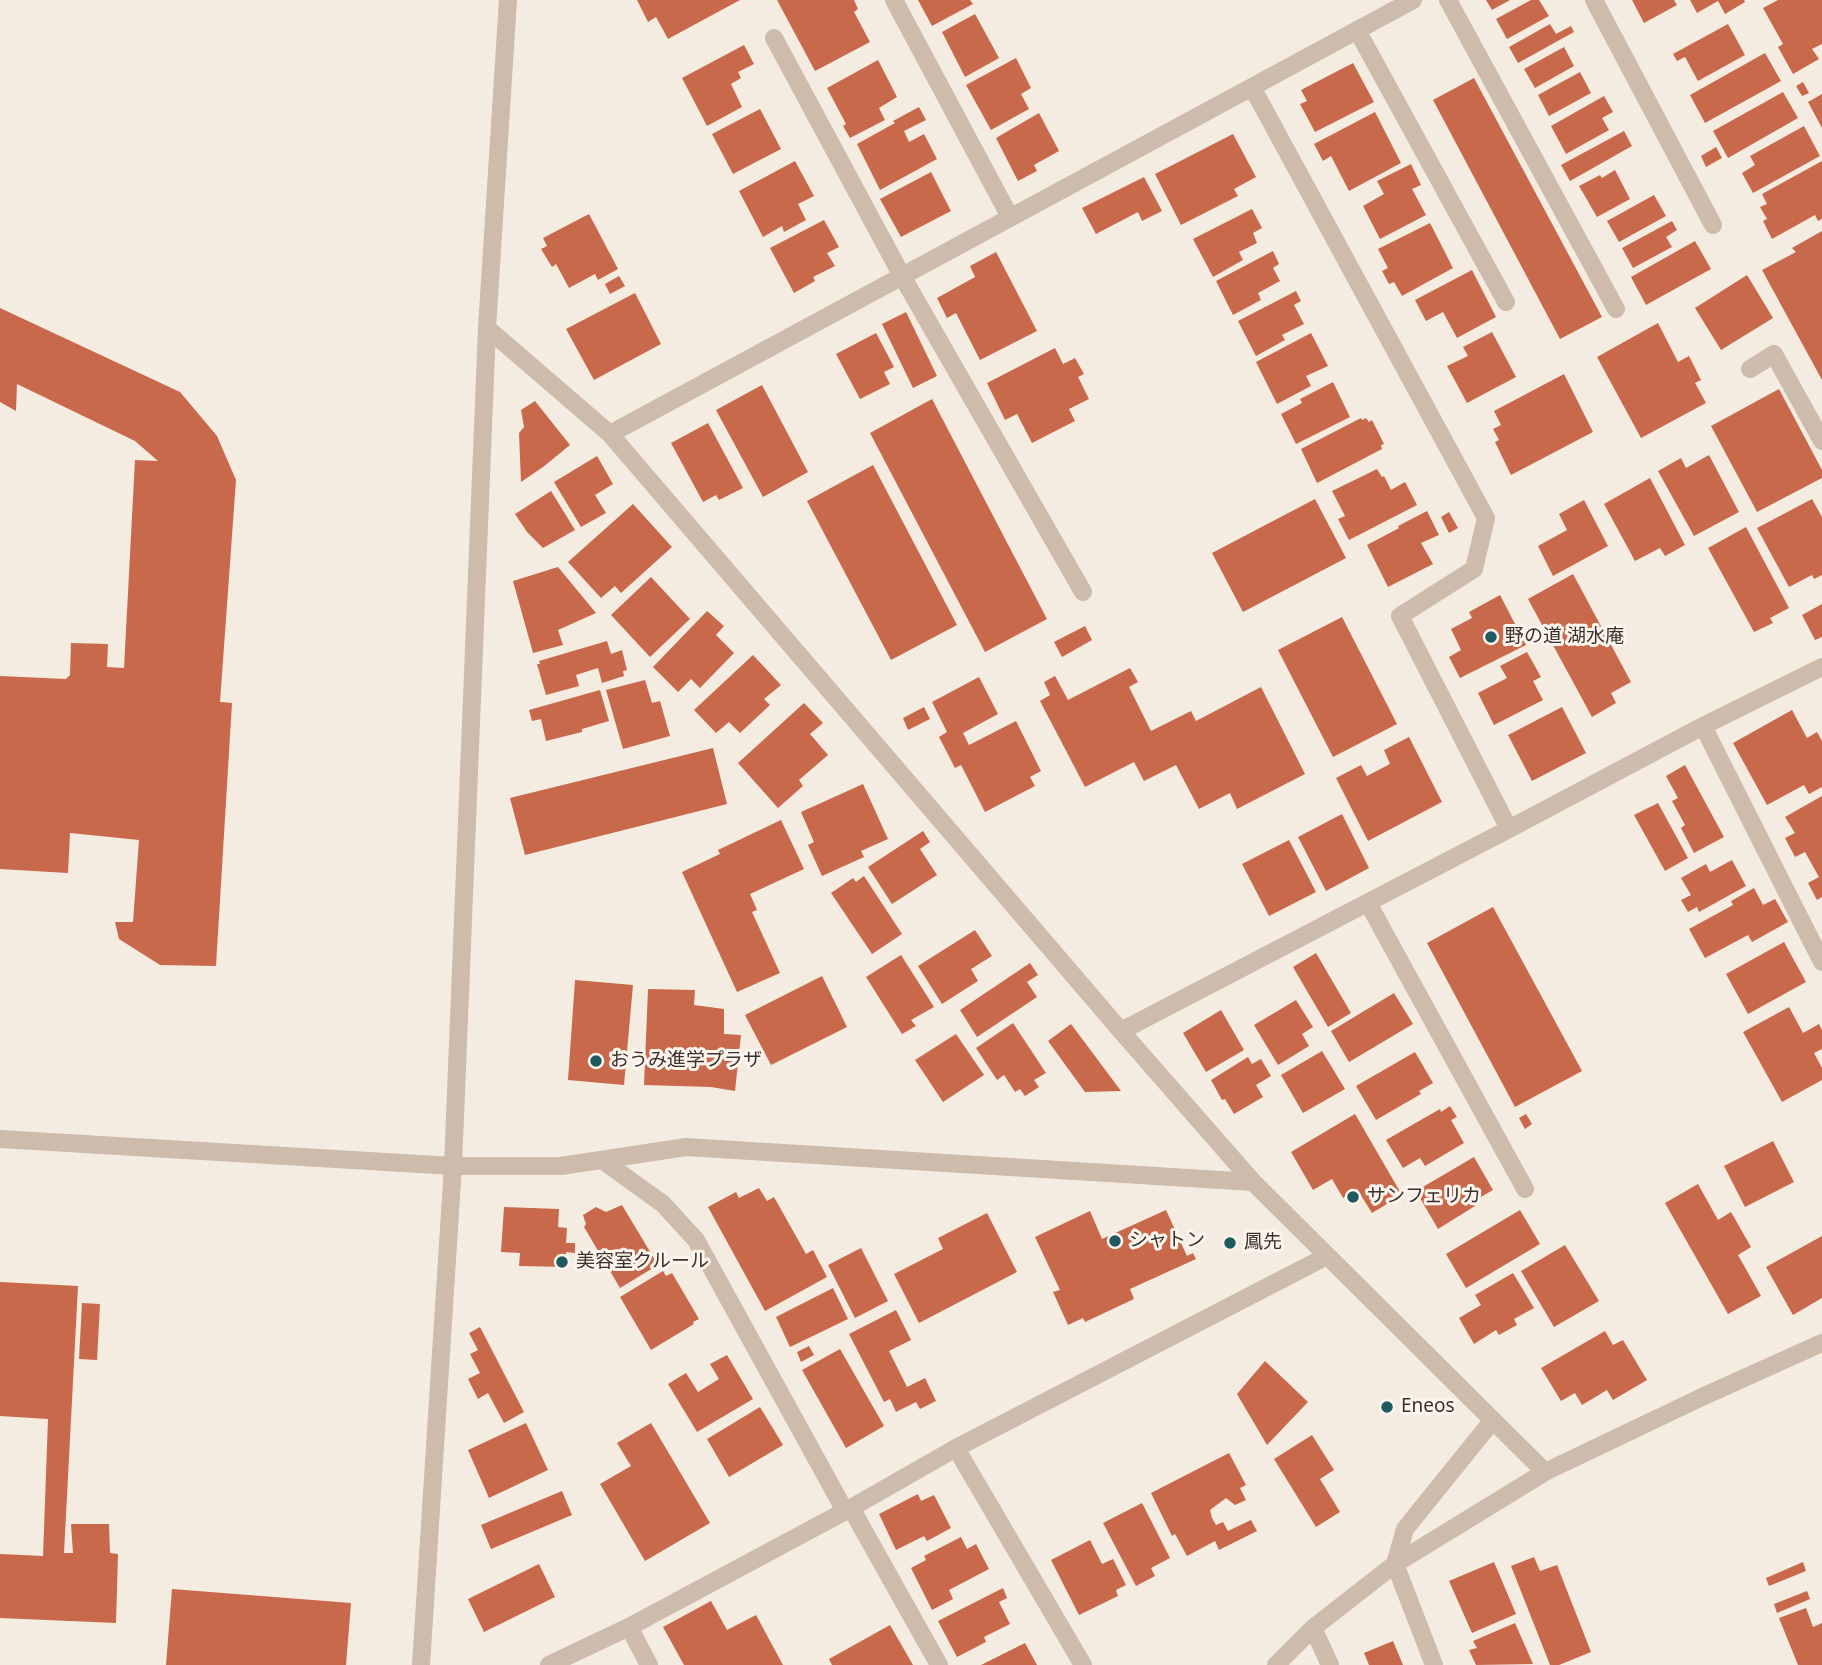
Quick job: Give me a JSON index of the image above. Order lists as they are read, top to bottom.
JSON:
{
  "places": [
    "野の道 湖水庵",
    "おうみ進学プラザ",
    "サンフェリカ",
    "シャトン",
    "鳳先",
    "美容室クルール",
    "Eneos"
  ]
}
